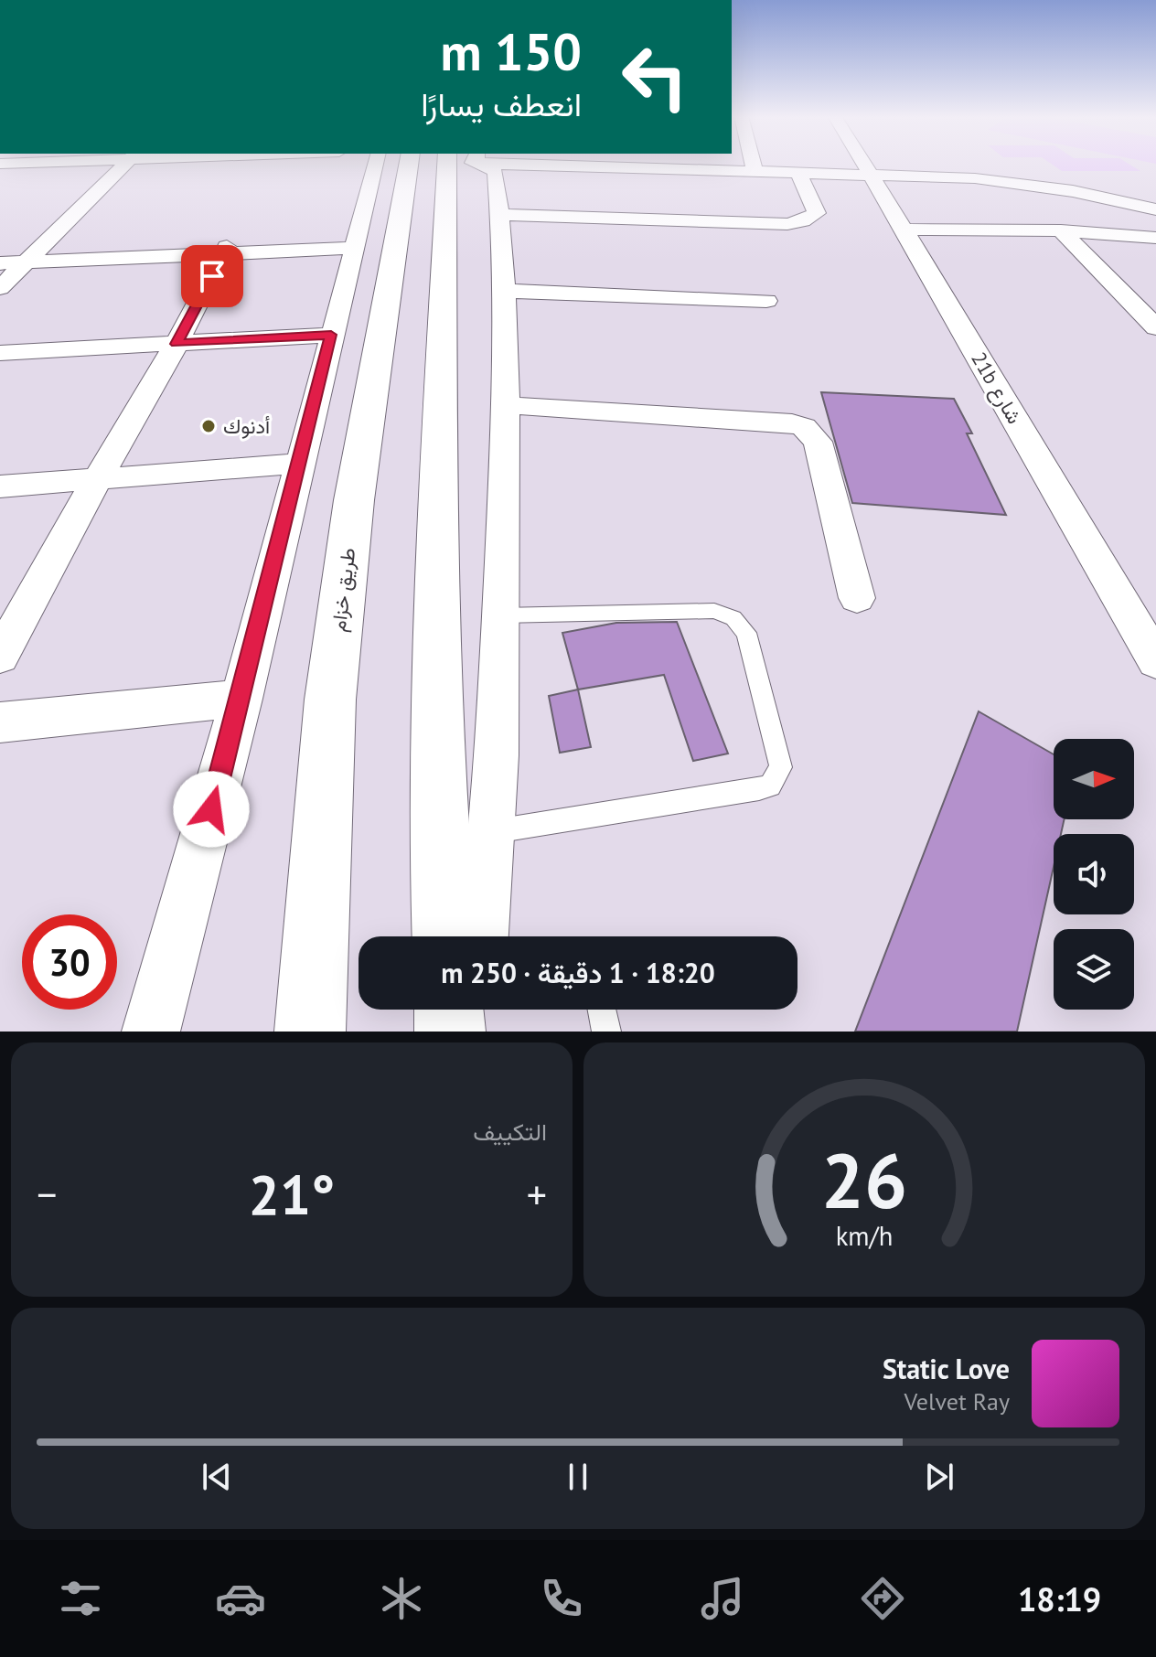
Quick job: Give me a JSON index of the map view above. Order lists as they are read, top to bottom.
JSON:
{
  "streets": {
    "main road": ["طريق خزام"],
    "street": ["21b شارع"]
  },
  "places": ["أدنوك"],
  "north": "right",
  "page": {
    "turn": ["150 m", "انعطف يسارًا"],
    "limit": "30",
    "trip": "18:20 · 1 دقيقة · 250 m",
    "tile": "التكييف",
    "heat": ["−", "21°", "+"],
    "song": ["Static Love", "Velvet Ray"],
    "tabs": "18:19",
    "gauge": ["26", "km/h"]
  }
}
